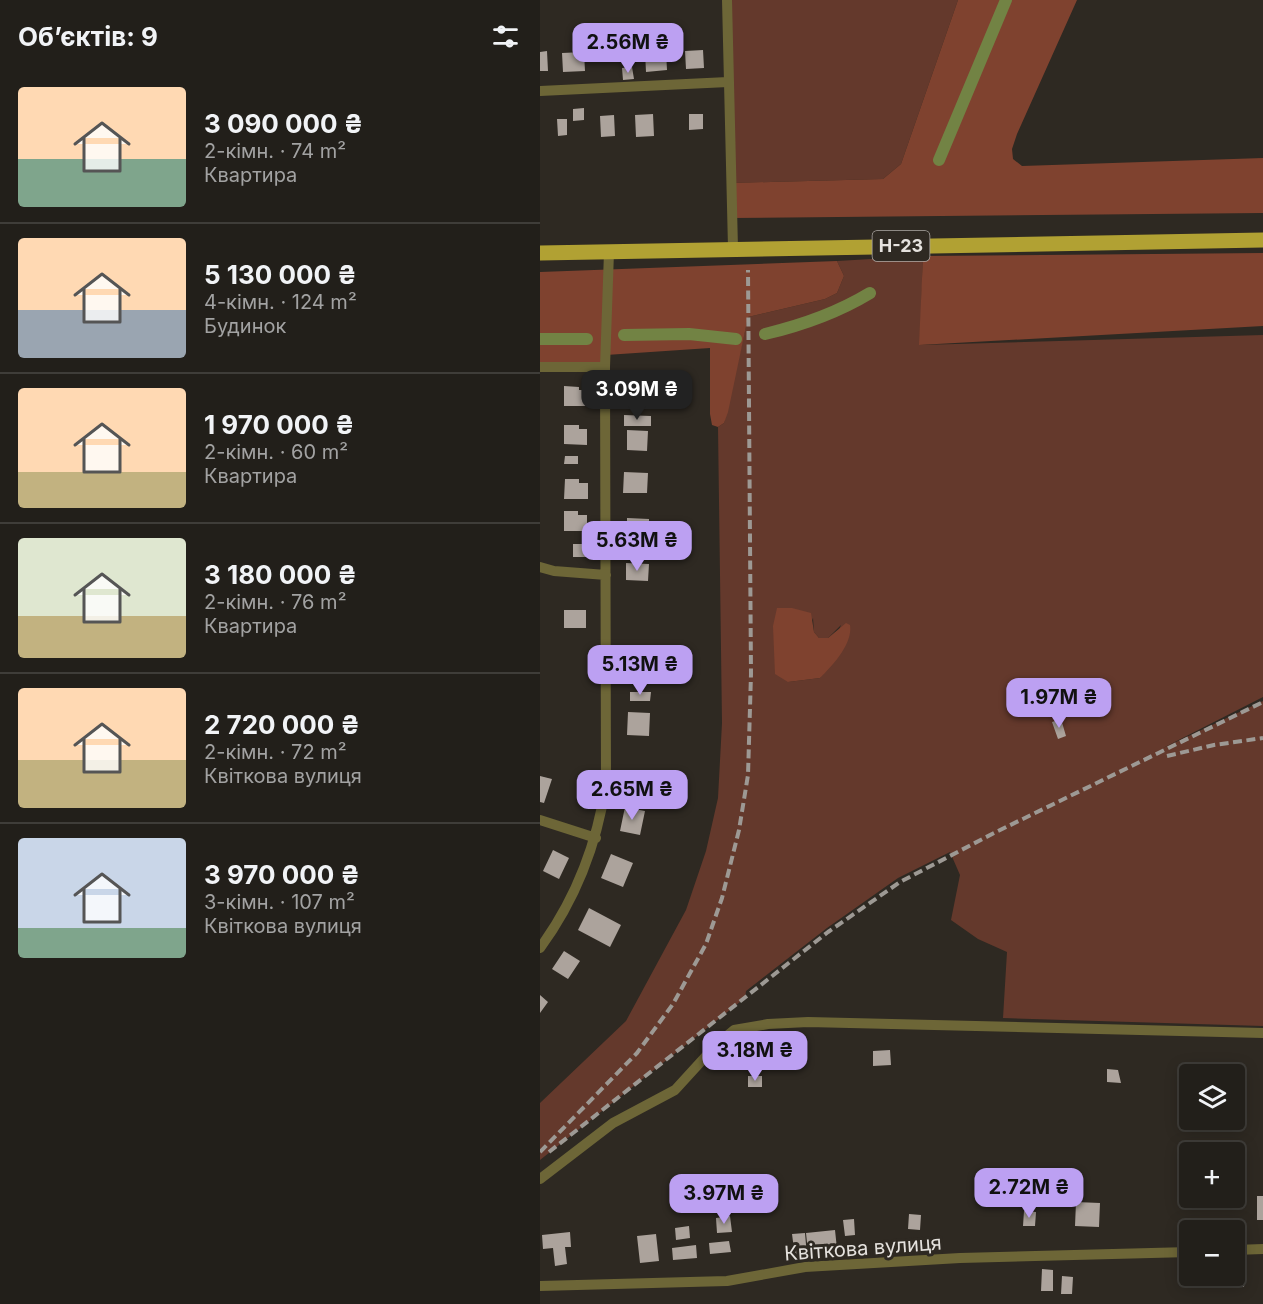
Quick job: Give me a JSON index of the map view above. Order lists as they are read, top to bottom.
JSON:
{
  "streets": {
    "main road": ["Н-23"],
    "street": ["Квіткова вулиця"]
  },
  "page": {
    "heading": "Об’єктів: 9",
    "price": [
      "2.56M ₴",
      "3.09M ₴",
      "5.63M ₴",
      "5.13M ₴",
      "1.97M ₴",
      "2.65M ₴",
      "3.18M ₴",
      "2.72M ₴",
      "3.97M ₴"
    ],
    "list": [
      {
        "name": "3 090 000 ₴",
        "note": "2-кімн. · 74 m² · Квартира"
      },
      {
        "name": "5 130 000 ₴",
        "note": "4-кімн. · 124 m² · Будинок"
      },
      {
        "name": "1 970 000 ₴",
        "note": "2-кімн. · 60 m² · Квартира"
      },
      {
        "name": "3 180 000 ₴",
        "note": "2-кімн. · 76 m² · Квартира"
      },
      {
        "name": "2 720 000 ₴",
        "note": "2-кімн. · 72 m² · Квіткова вулиця"
      },
      {
        "name": "3 970 000 ₴",
        "note": "3-кімн. · 107 m² · Квіткова вулиця"
      }
    ],
    "map_buttons": ["+", "−"]
  }
}
